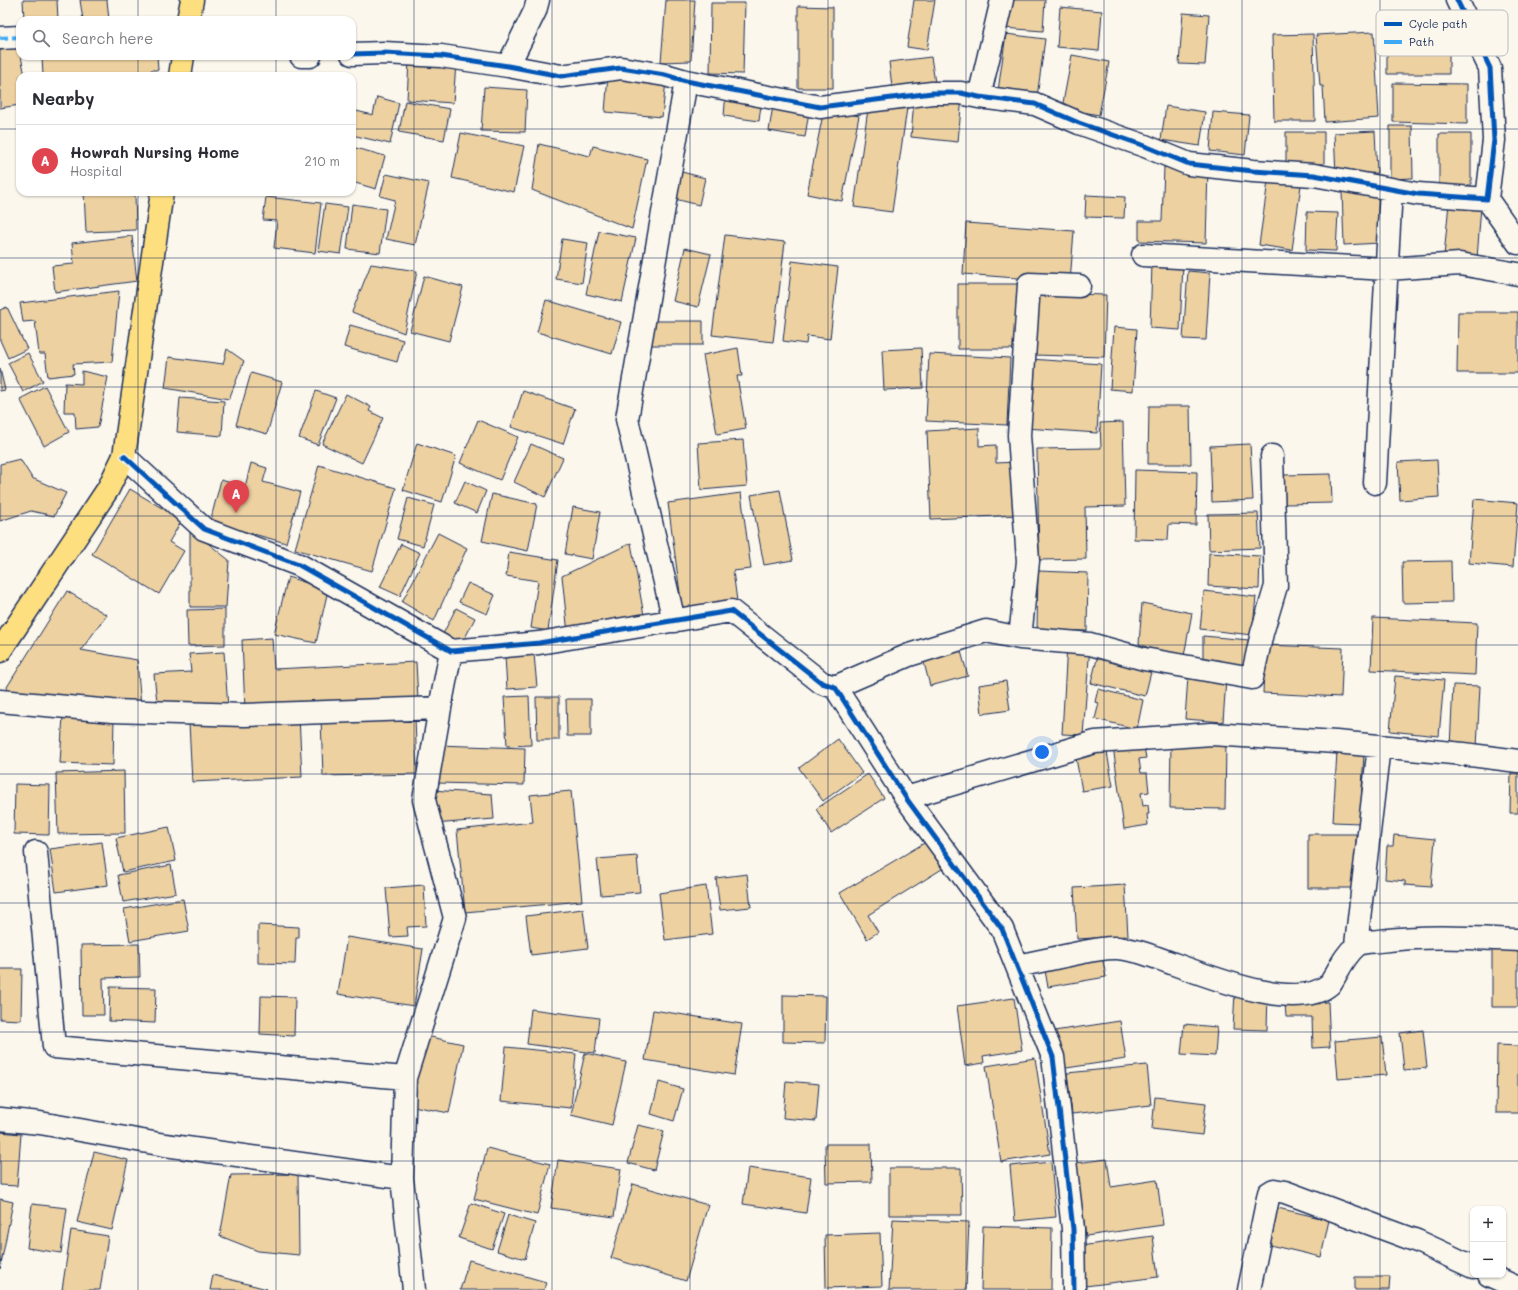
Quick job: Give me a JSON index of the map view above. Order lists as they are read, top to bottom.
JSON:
{
  "legend": ["Cycle path", "Path"],
  "page": {
    "search": "Search here",
    "heading": "Nearby",
    "list": [
      {
        "mark": "A",
        "name": "Howrah Nursing Home",
        "note": "Hospital",
        "value": "210 m"
      }
    ],
    "pins": "A",
    "map_buttons": ["+", "−"]
  }
}
